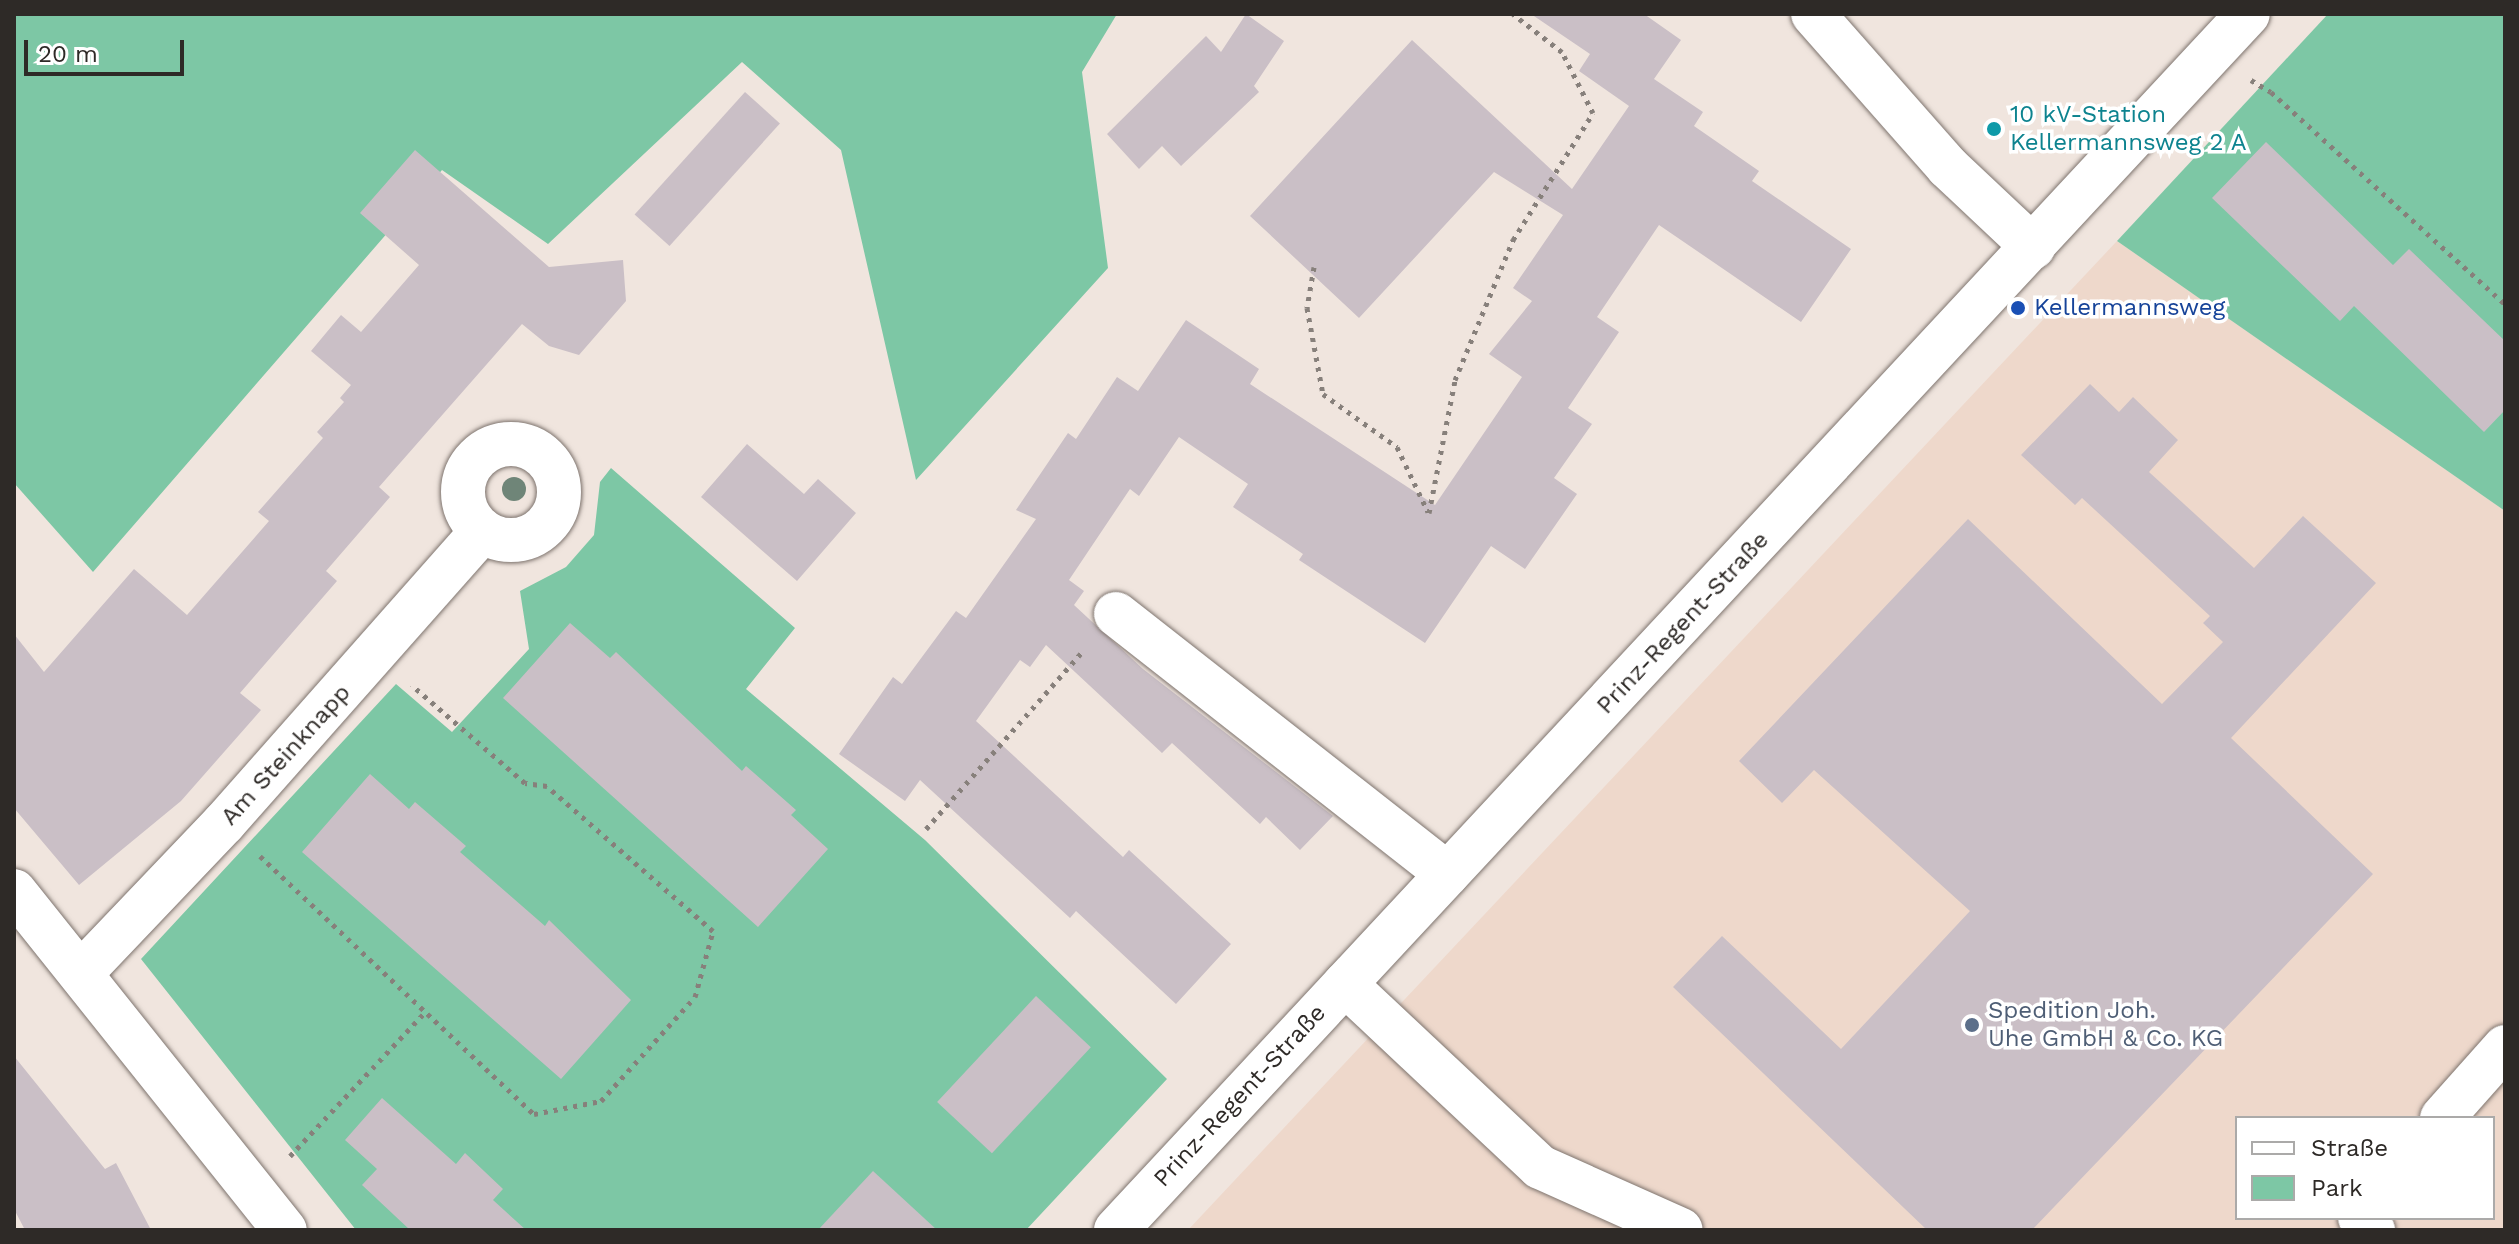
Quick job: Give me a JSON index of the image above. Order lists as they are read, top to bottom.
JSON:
{
  "streets": {
    "street": ["Prinz-Regent-Straße", "Am Steinknapp"]
  },
  "places": ["10 kV-Station Kellermannsweg 2 A", "Kellermannsweg", "Spedition Joh. Uhe GmbH & Co. KG"],
  "legend": ["Straße", "Park"],
  "scale_bar": "20 m"
}
